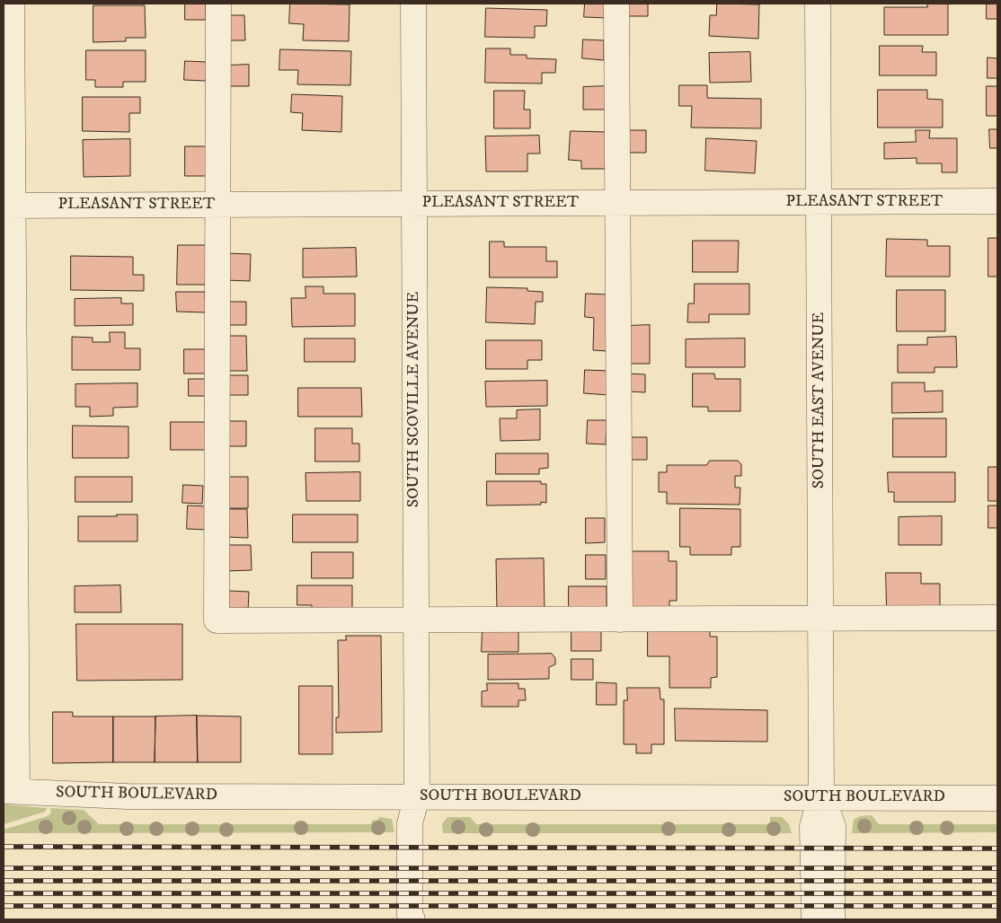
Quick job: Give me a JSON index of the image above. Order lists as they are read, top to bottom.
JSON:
{
  "streets": {
    "street": [
      "PLEASANT STREET",
      "SOUTH SCOVILLE AVENUE",
      "SOUTH EAST AVENUE",
      "SOUTH BOULEVARD"
    ]
  },
  "crossings": [
    ["PLEASANT STREET", "SOUTH SCOVILLE AVENUE"],
    ["PLEASANT STREET", "SOUTH EAST AVENUE"],
    ["SOUTH SCOVILLE AVENUE", "SOUTH BOULEVARD"],
    ["SOUTH EAST AVENUE", "SOUTH BOULEVARD"]
  ]
}
